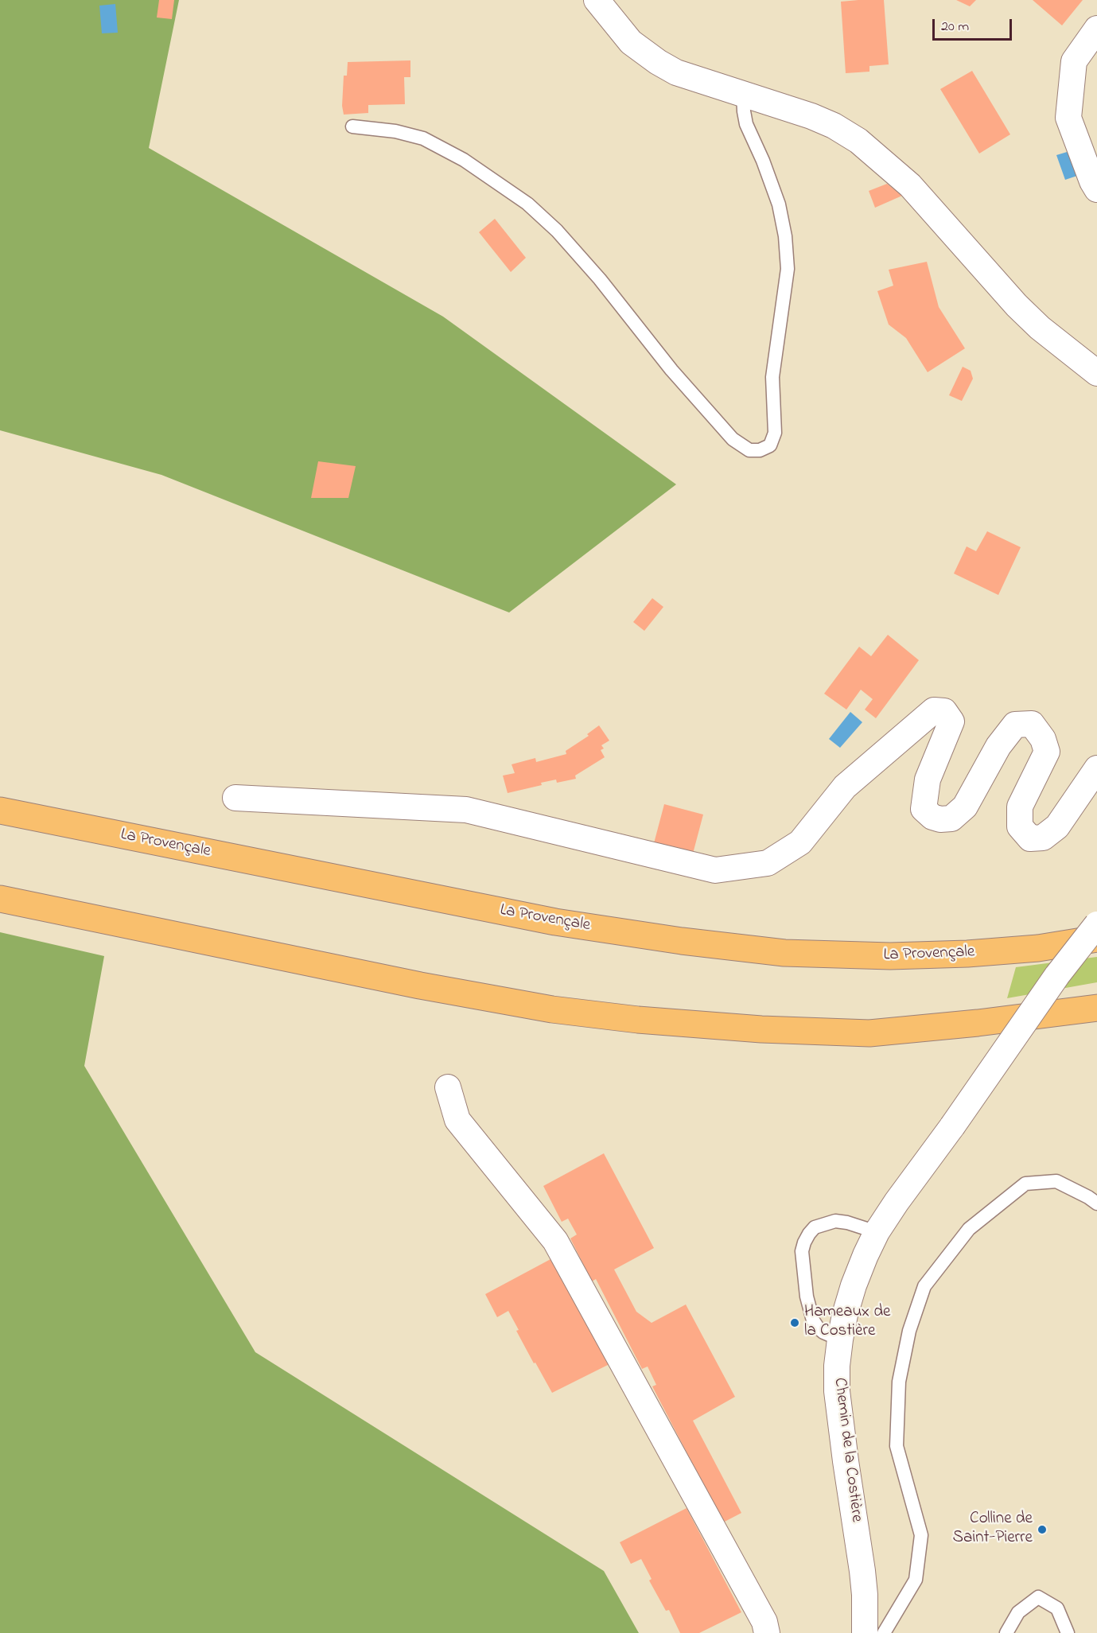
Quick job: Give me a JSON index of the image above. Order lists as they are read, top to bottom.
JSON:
{
  "streets": {
    "highway": ["La Provençale"],
    "street": ["Chemin de la Costière"]
  },
  "places": ["Hameaux de la Costière", "Colline de Saint-Pierre"],
  "scale_bar": "20 m"
}
